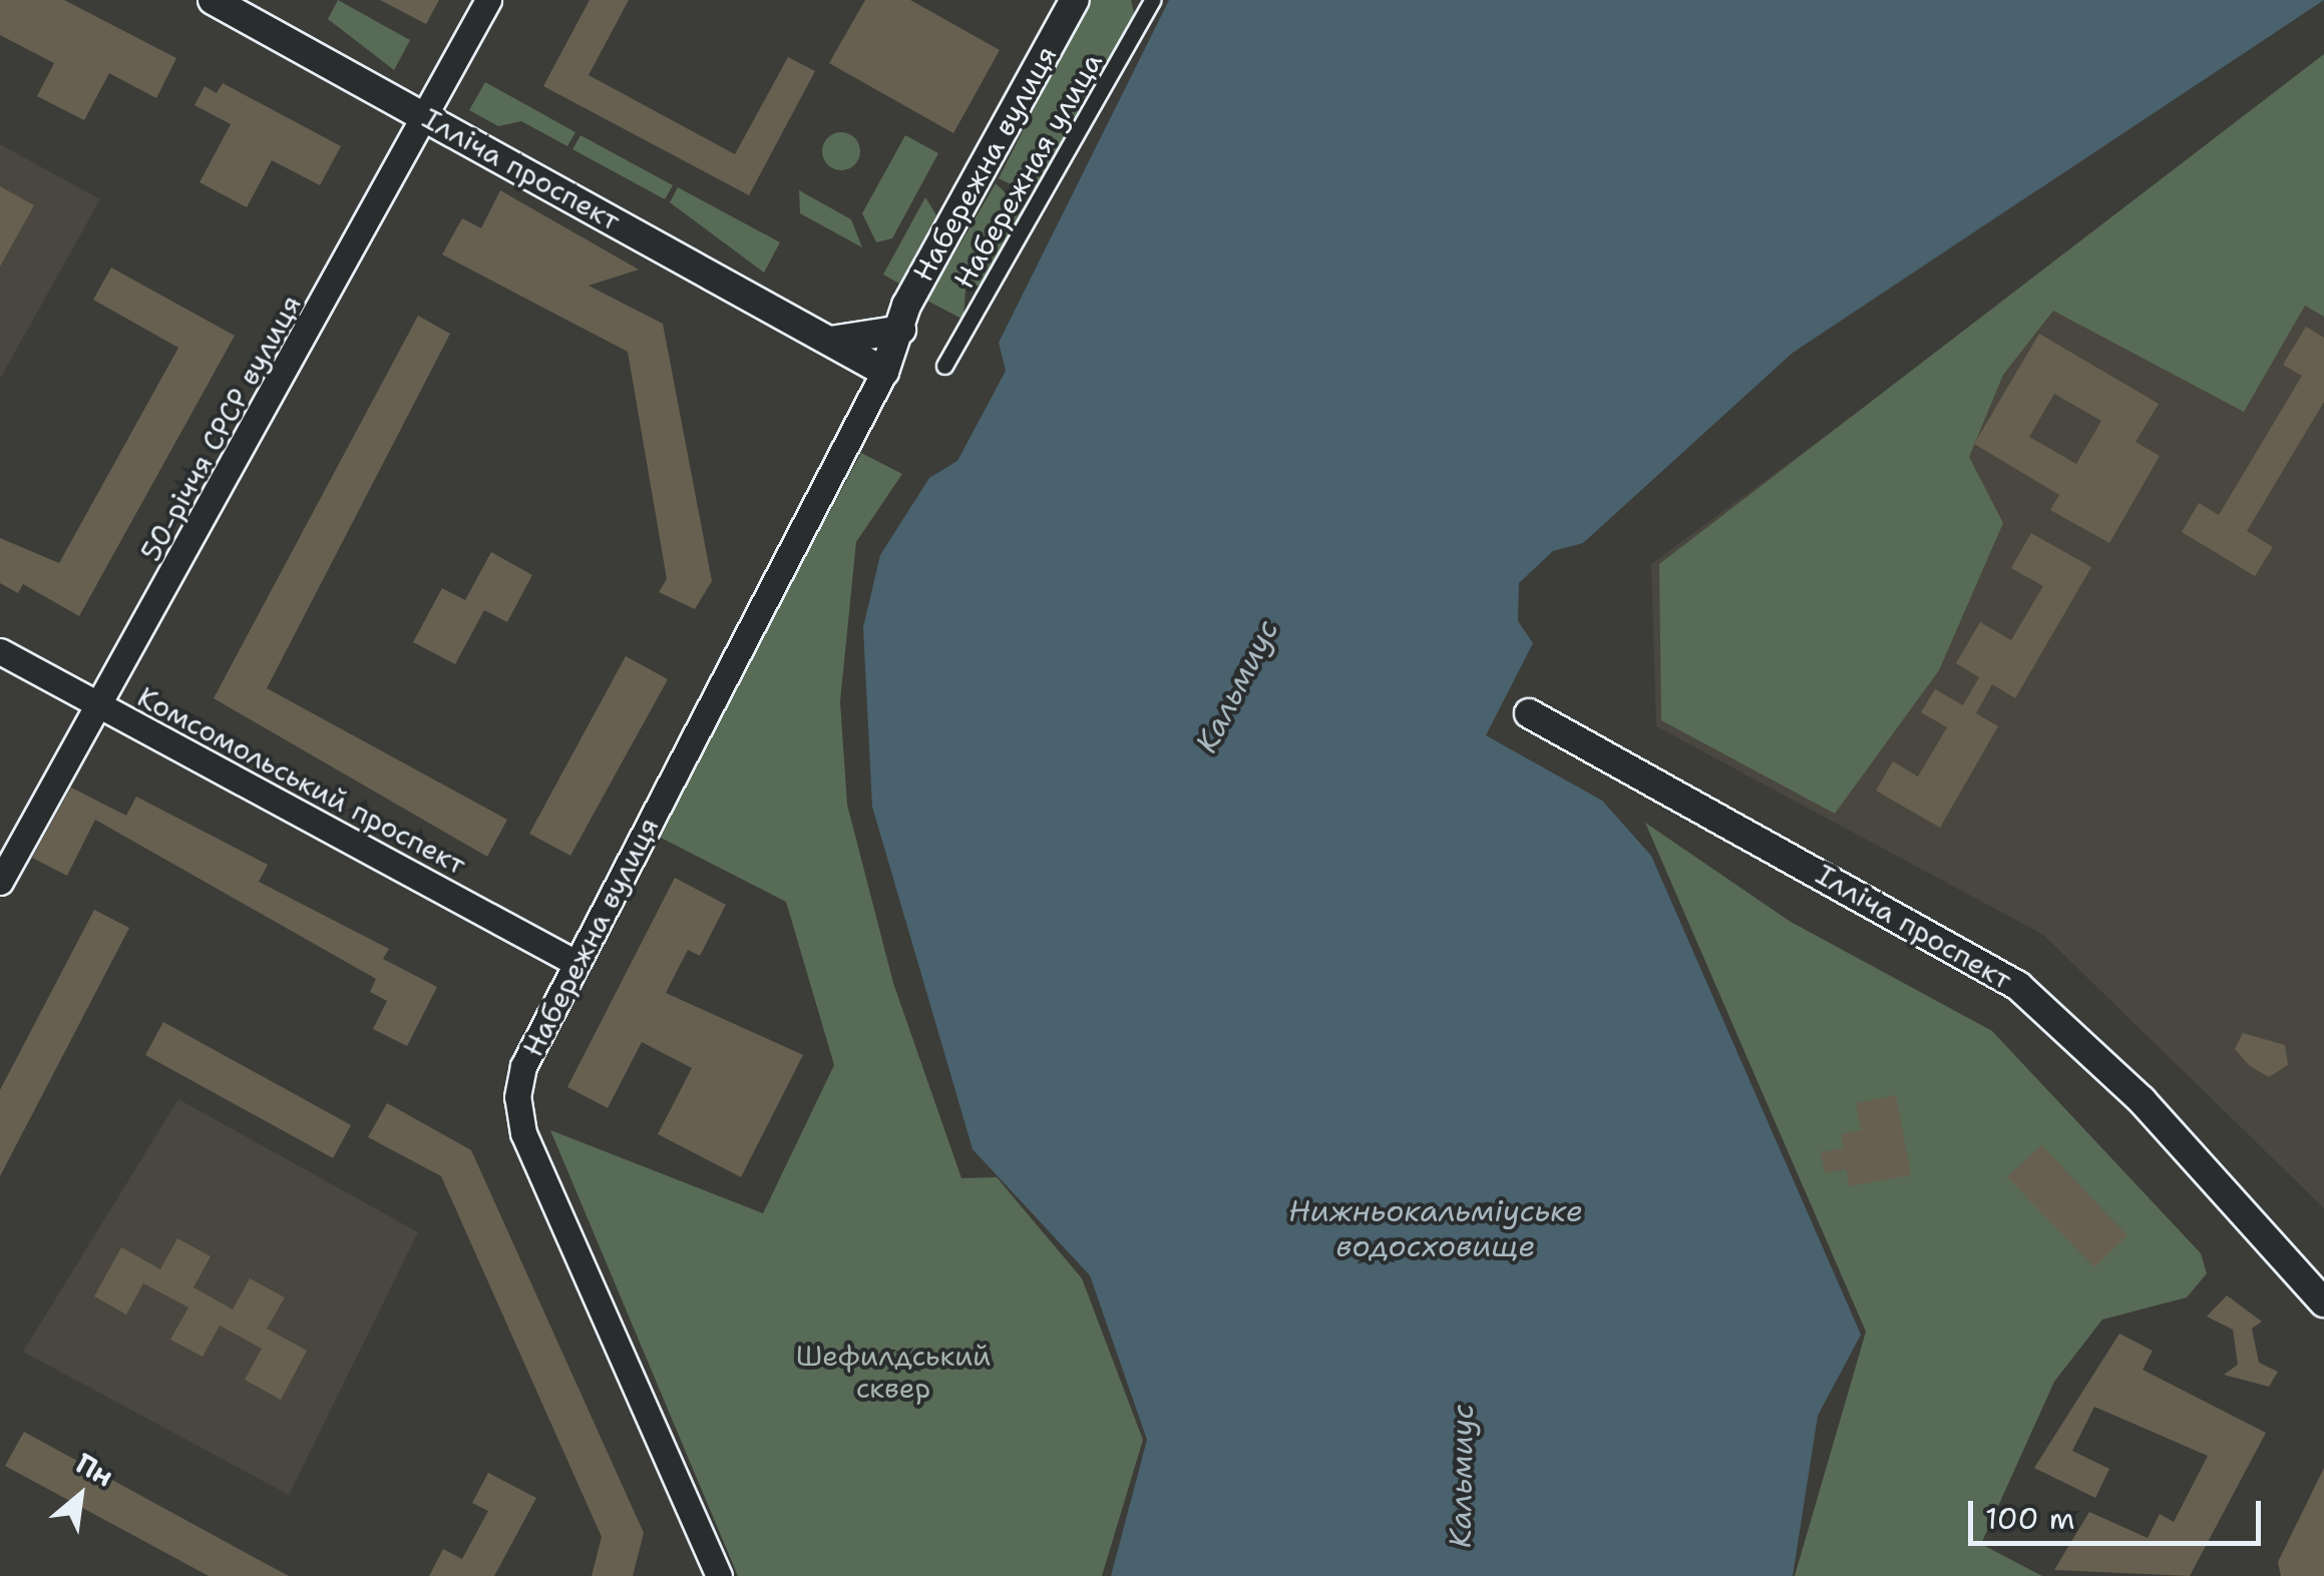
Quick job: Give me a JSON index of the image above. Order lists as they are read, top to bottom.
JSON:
{
  "streets": {
    "main road": ["Набережна вулиця", "Ілліча проспект"],
    "street": ["Набережная улица", "50-річчя СРСР вулиця", "Комсомольський проспект"]
  },
  "crossings": [
    ["Набережна вулиця", "Ілліча проспект"],
    ["Набережна вулиця", "Комсомольський проспект"],
    ["Ілліча проспект", "50-річчя СРСР вулиця"],
    ["50-річчя СРСР вулиця", "Комсомольський проспект"]
  ],
  "water": ["Кальмиус", "Нижньокальміуське водосховище"],
  "parks": ["Шефилдський сквер"],
  "scale_bar": "100 m",
  "north": "top right"
}
